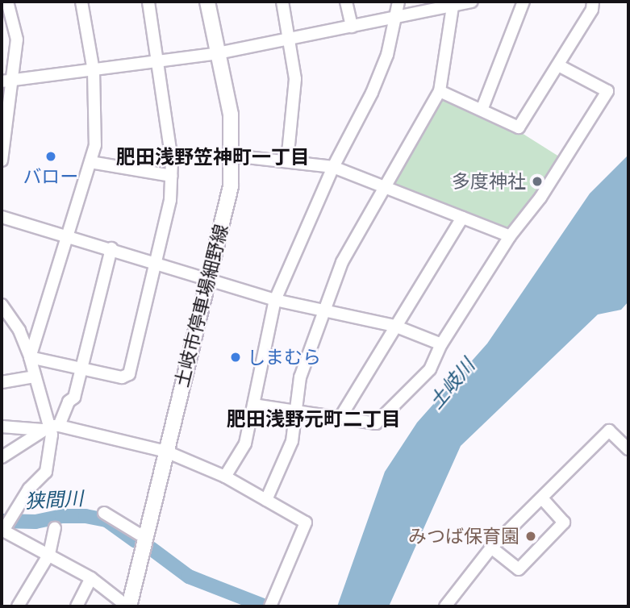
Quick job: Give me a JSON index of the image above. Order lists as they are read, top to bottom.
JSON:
{
  "streets": {
    "main road": ["土岐市停車場細野線"]
  },
  "districts": ["肥田浅野笠神町一丁目", "肥田浅野元町二丁目"],
  "water": ["土岐川", "狭間川"],
  "places": [
    "バロー",
    "多度神社",
    "しまむら",
    "みつば保育園"
  ]
}
